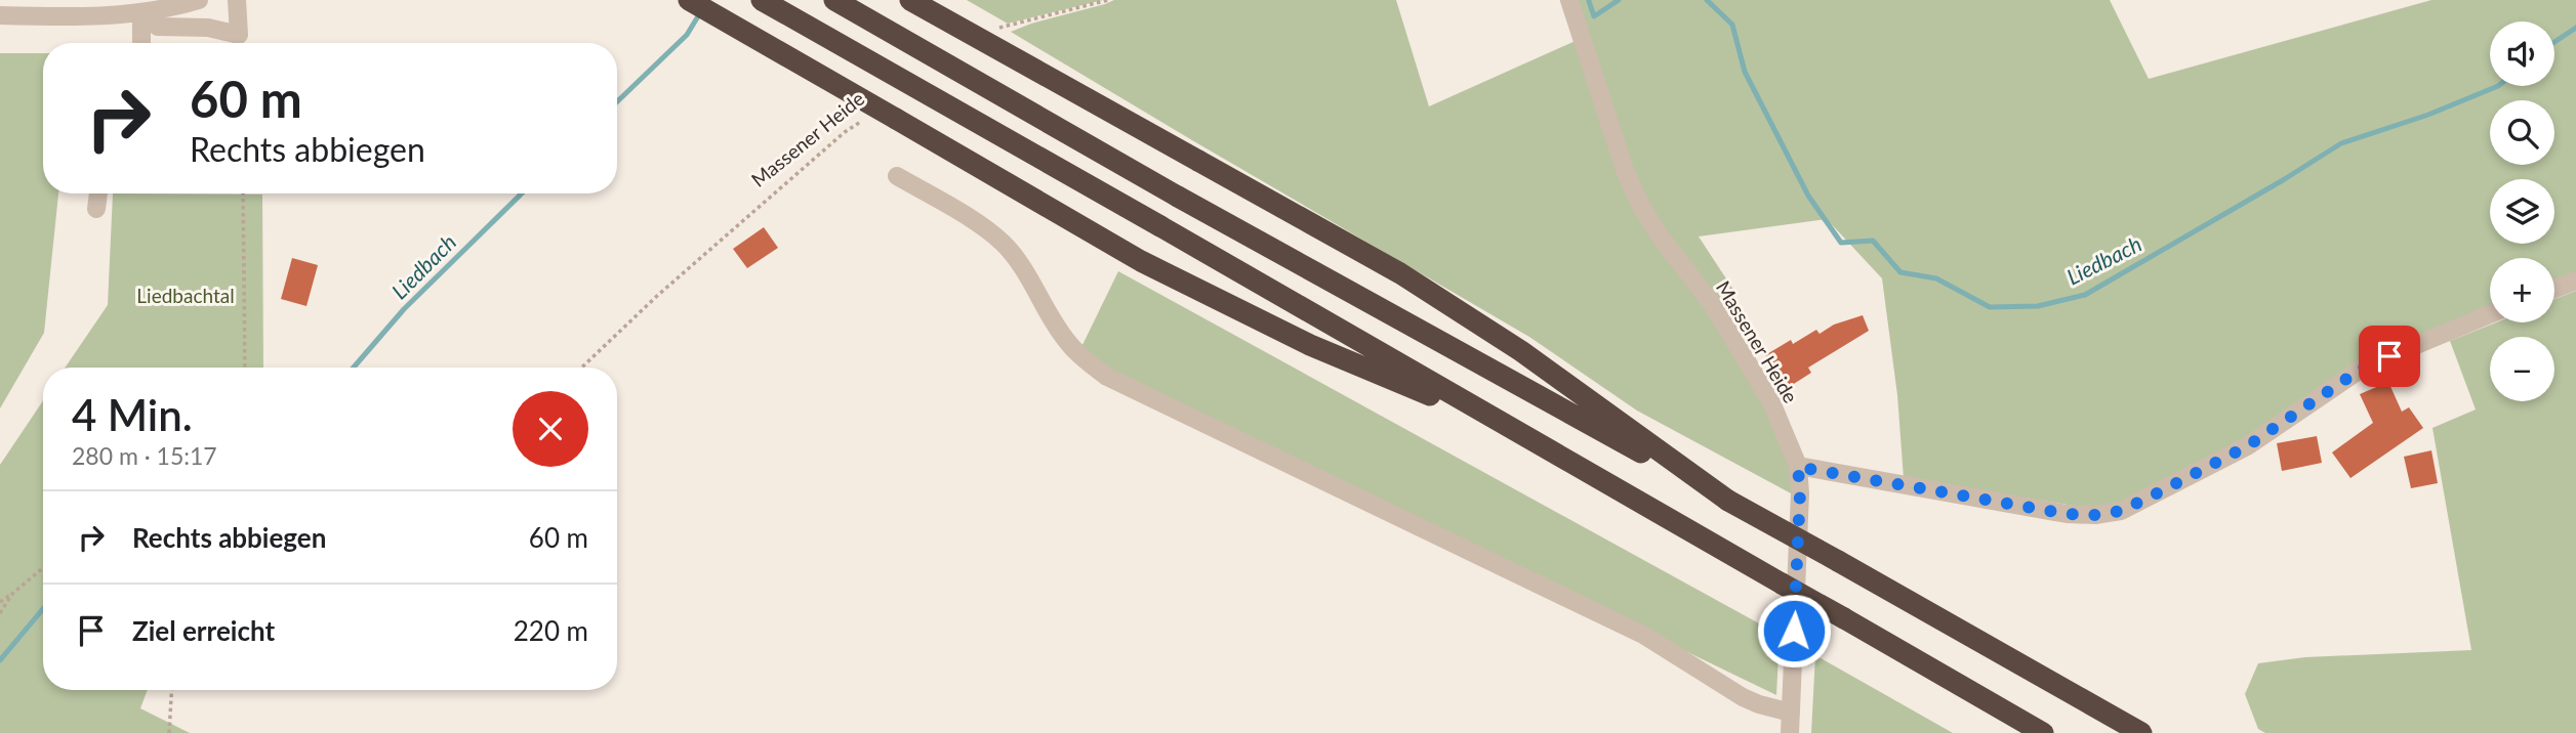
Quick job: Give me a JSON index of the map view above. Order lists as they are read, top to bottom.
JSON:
{
  "streets": {
    "street": ["Massener Heide"]
  },
  "water": ["Liedbach"],
  "parks": ["Liedbachtal"],
  "page": {
    "map_buttons": ["+", "−"],
    "turn": ["60 m", "Rechts abbiegen"],
    "heading": ["4 Min.", "280 m · 15:17"],
    "list": [
      {
        "name": "Rechts abbiegen",
        "value": "60 m"
      },
      {
        "name": "Ziel erreicht",
        "value": "220 m"
      }
    ]
  }
}
